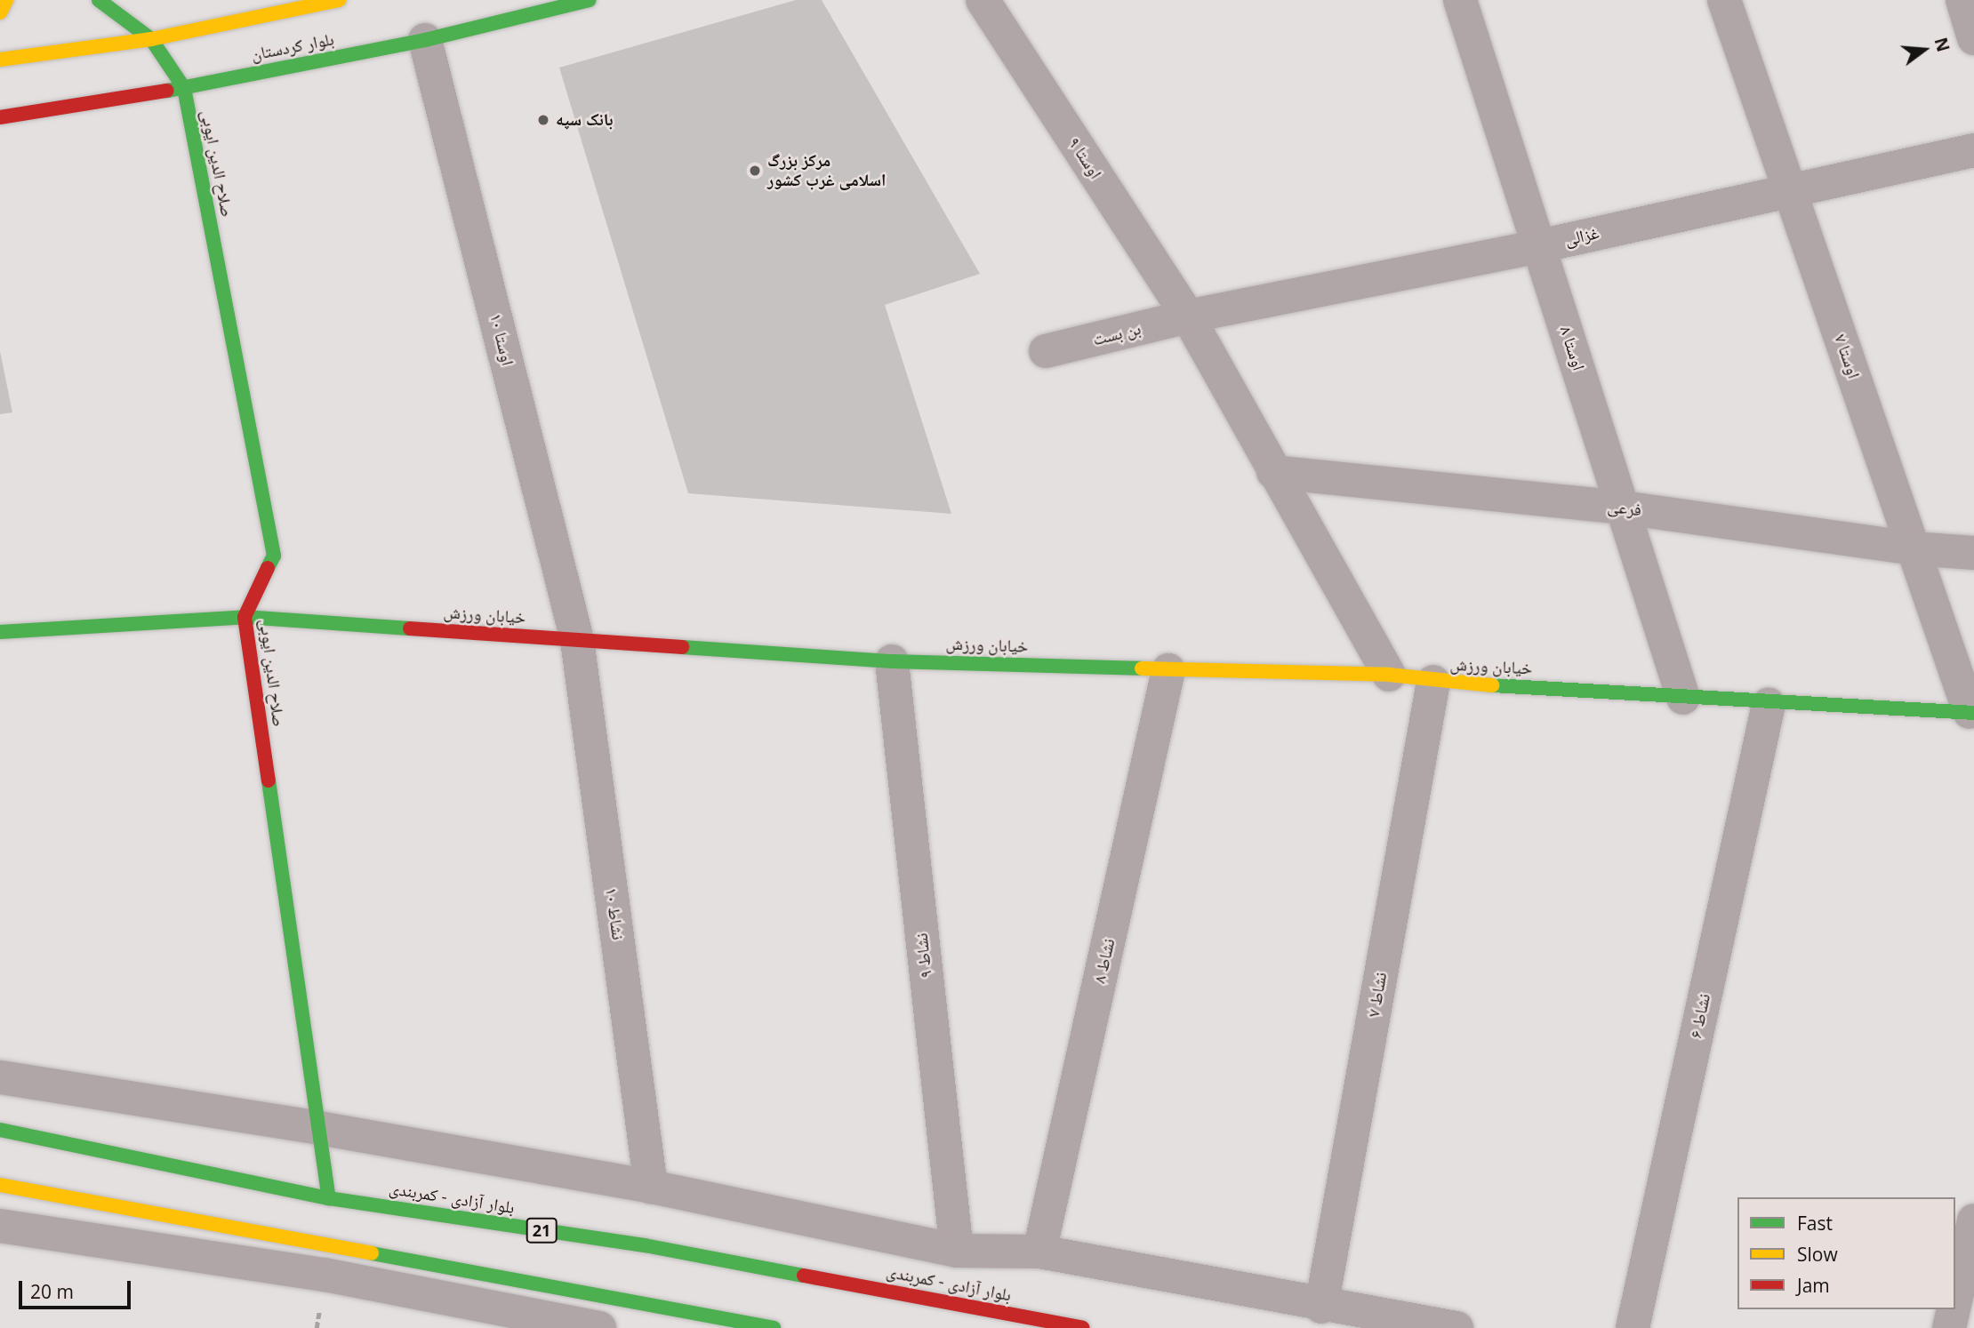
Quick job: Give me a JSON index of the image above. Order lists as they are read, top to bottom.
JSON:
{
  "streets": {
    "street": [
      "بلوار کردستان",
      "اوستا ۹",
      "صلاح الدین ایوبی",
      "غزالی",
      "بن بست",
      "اوستا ۱۰",
      "اوستا ۸",
      "اوستا ۷",
      "فرعی",
      "خیابان ورزش",
      "نشاط ۱۰",
      "نشاط ۹",
      "نشاط ۸",
      "نشاط ۷",
      "نشاط ۶",
      "بلوار آزادی - کمربندی",
      "21"
    ]
  },
  "crossings": [
    ["بلوار کردستان", "صلاح الدین ایوبی"],
    ["بلوار کردستان", "اوستا ۱۰"],
    ["اوستا ۹", "غزالی"],
    ["اوستا ۹", "بن بست"],
    ["اوستا ۹", "فرعی"],
    ["اوستا ۹", "خیابان ورزش"],
    ["صلاح الدین ایوبی", "خیابان ورزش"],
    ["صلاح الدین ایوبی", "بلوار آزادی - کمربندی"],
    ["غزالی", "بن بست"],
    ["غزالی", "اوستا ۸"],
    ["غزالی", "اوستا ۷"],
    ["اوستا ۱۰", "خیابان ورزش"],
    ["اوستا ۱۰", "نشاط ۱۰"],
    ["اوستا ۸", "فرعی"],
    ["اوستا ۸", "خیابان ورزش"],
    ["اوستا ۷", "فرعی"],
    ["اوستا ۷", "خیابان ورزش"],
    ["خیابان ورزش", "نشاط ۱۰"],
    ["خیابان ورزش", "نشاط ۹"],
    ["خیابان ورزش", "نشاط ۸"],
    ["خیابان ورزش", "نشاط ۷"],
    ["خیابان ورزش", "نشاط ۶"]
  ],
  "places": ["بانک سپه", "مرکز بزرگ اسلامی غرب کشور"],
  "legend": ["Fast", "Slow", "Jam"],
  "scale_bar": "20 m",
  "north": "right"
}
